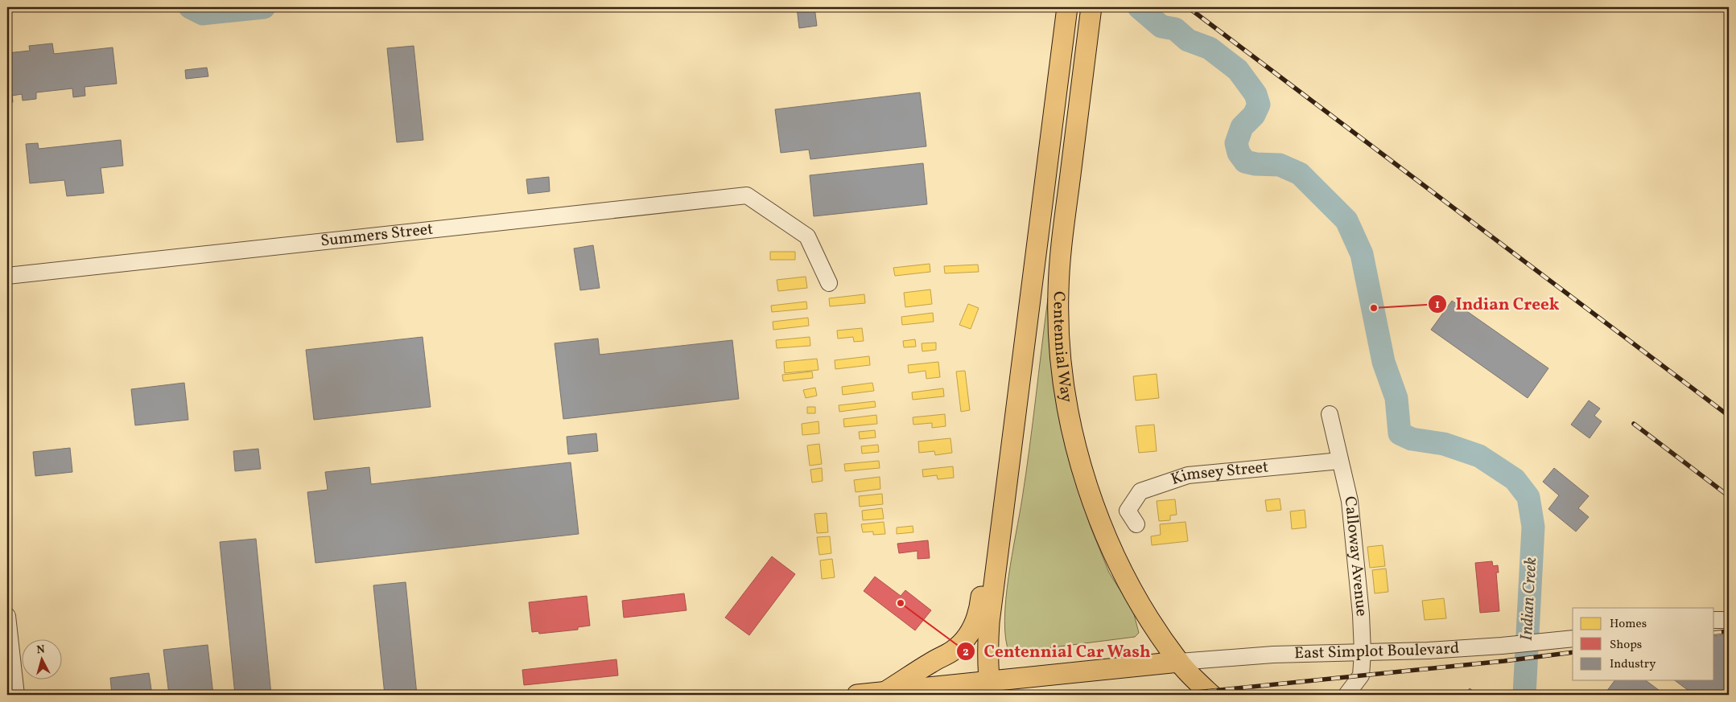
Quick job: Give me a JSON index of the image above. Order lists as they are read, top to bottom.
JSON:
{
  "streets": {
    "main road": ["Centennial Way"],
    "street": [
      "Summers Street",
      "Kimsey Street",
      "Calloway Avenue",
      "East Simplot Boulevard"
    ]
  },
  "crossings": [
    ["Centennial Way", "East Simplot Boulevard"],
    ["Kimsey Street", "Calloway Avenue"],
    ["Calloway Avenue", "East Simplot Boulevard"]
  ],
  "water": ["Indian Creek"],
  "places": ["Indian Creek", "Centennial Car Wash"],
  "legend": ["Homes", "Shops", "Industry"],
  "north": "top"
}
